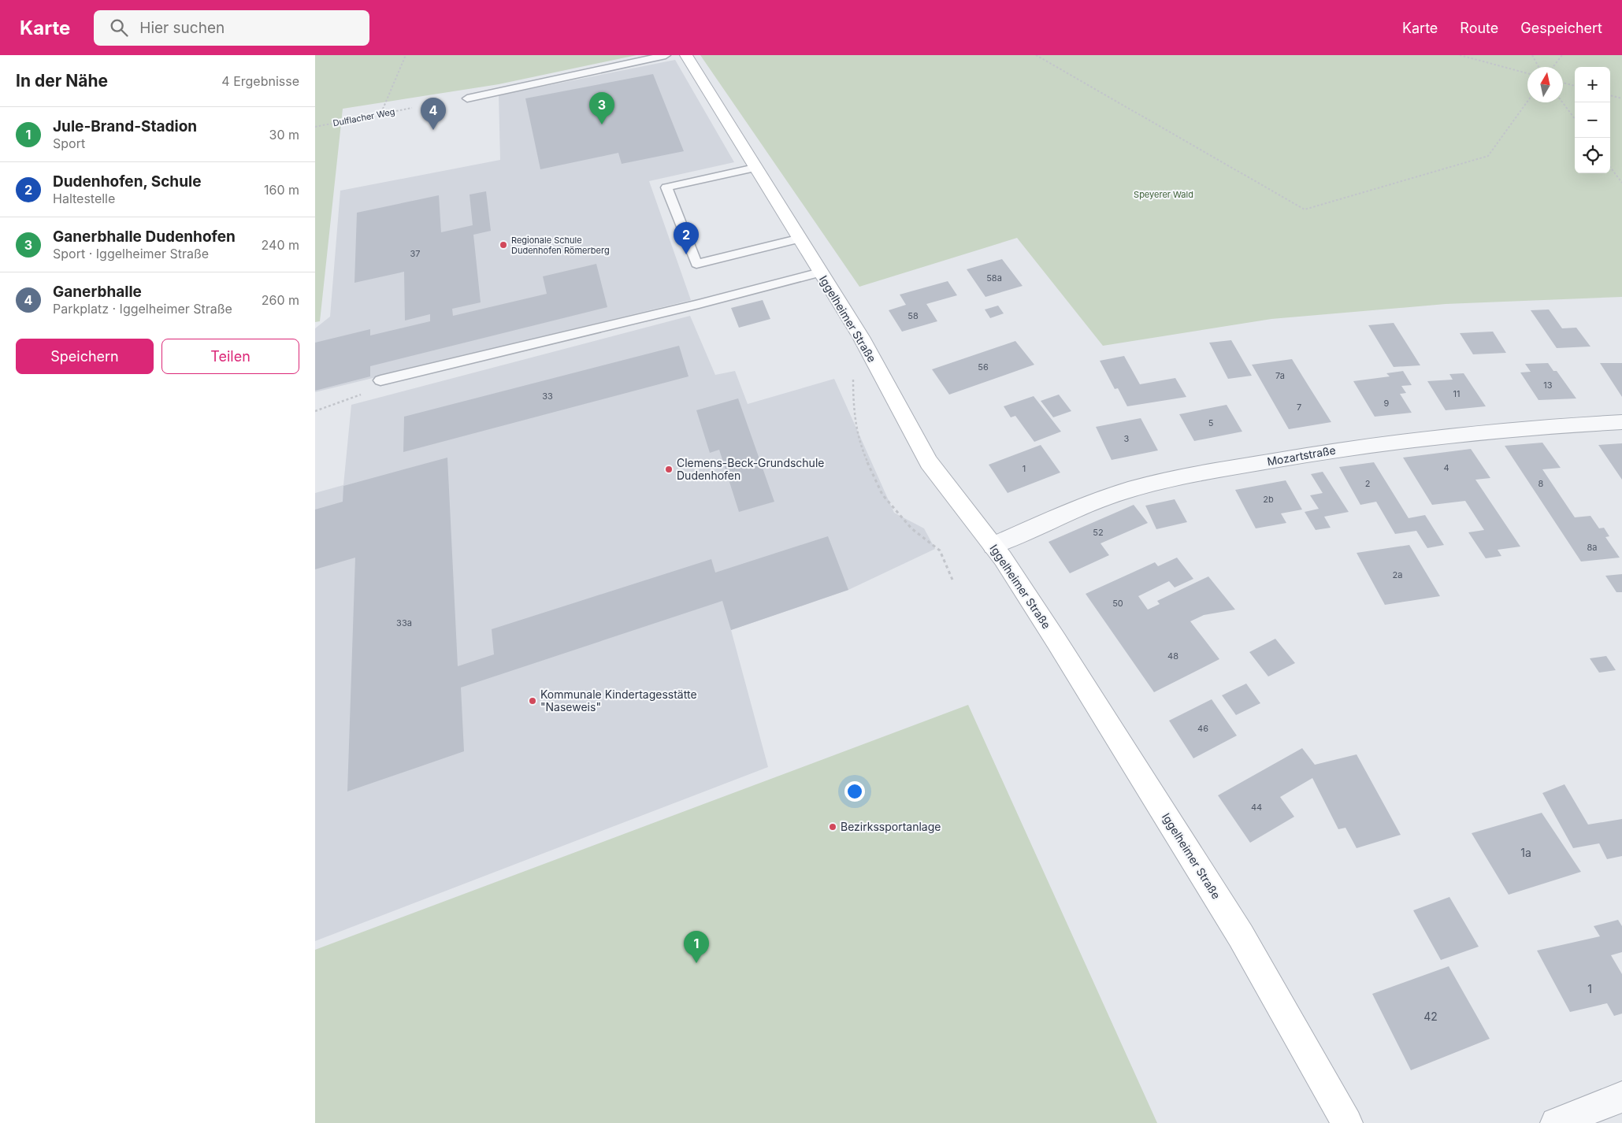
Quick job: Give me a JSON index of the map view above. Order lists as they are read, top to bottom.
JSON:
{
  "streets": {
    "street": ["Iggelheimer Straße", "Mozartstraße"],
    "path": ["Dulflacher Weg"]
  },
  "crossings": [
    ["Iggelheimer Straße", "Mozartstraße"]
  ],
  "parks": ["Speyerer Wald"],
  "places": [
    "Regionale Schule Dudenhofen Römerberg",
    "Clemens-Beck-Grundschule Dudenhofen",
    "Kommunale Kindertagesstätte \"Naseweis\"",
    "Bezirkssportanlage"
  ],
  "house_numbers": [
    "37",
    "58a",
    "58",
    "56",
    "7a",
    "13",
    "11",
    "33",
    "9",
    "7",
    "5",
    "3",
    "4",
    "1",
    "2",
    "8",
    "2b",
    "52",
    "8a",
    "2a",
    "50",
    "33a",
    "48",
    "46",
    "44",
    "1a",
    "1",
    "42"
  ],
  "north": "top",
  "page": {
    "header": "Karte",
    "search": "Hier suchen",
    "nav": ["Karte", "Route", "Gespeichert"],
    "heading": ["In der Nähe", "4 Ergebnisse"],
    "map_buttons": ["+", "−"],
    "pins": [
      "3",
      "4",
      "2",
      "1"
    ],
    "list": [
      {
        "mark": "1",
        "name": "Jule-Brand-Stadion",
        "note": "Sport",
        "value": "30 m"
      },
      {
        "mark": "2",
        "name": "Dudenhofen, Schule",
        "note": "Haltestelle",
        "value": "160 m"
      },
      {
        "mark": "3",
        "name": "Ganerbhalle Dudenhofen",
        "note": "Sport · Iggelheimer Straße",
        "value": "240 m"
      },
      {
        "mark": "4",
        "name": "Ganerbhalle",
        "note": "Parkplatz · Iggelheimer Straße",
        "value": "260 m"
      }
    ],
    "buttons": ["Speichern", "Teilen"]
  }
}
